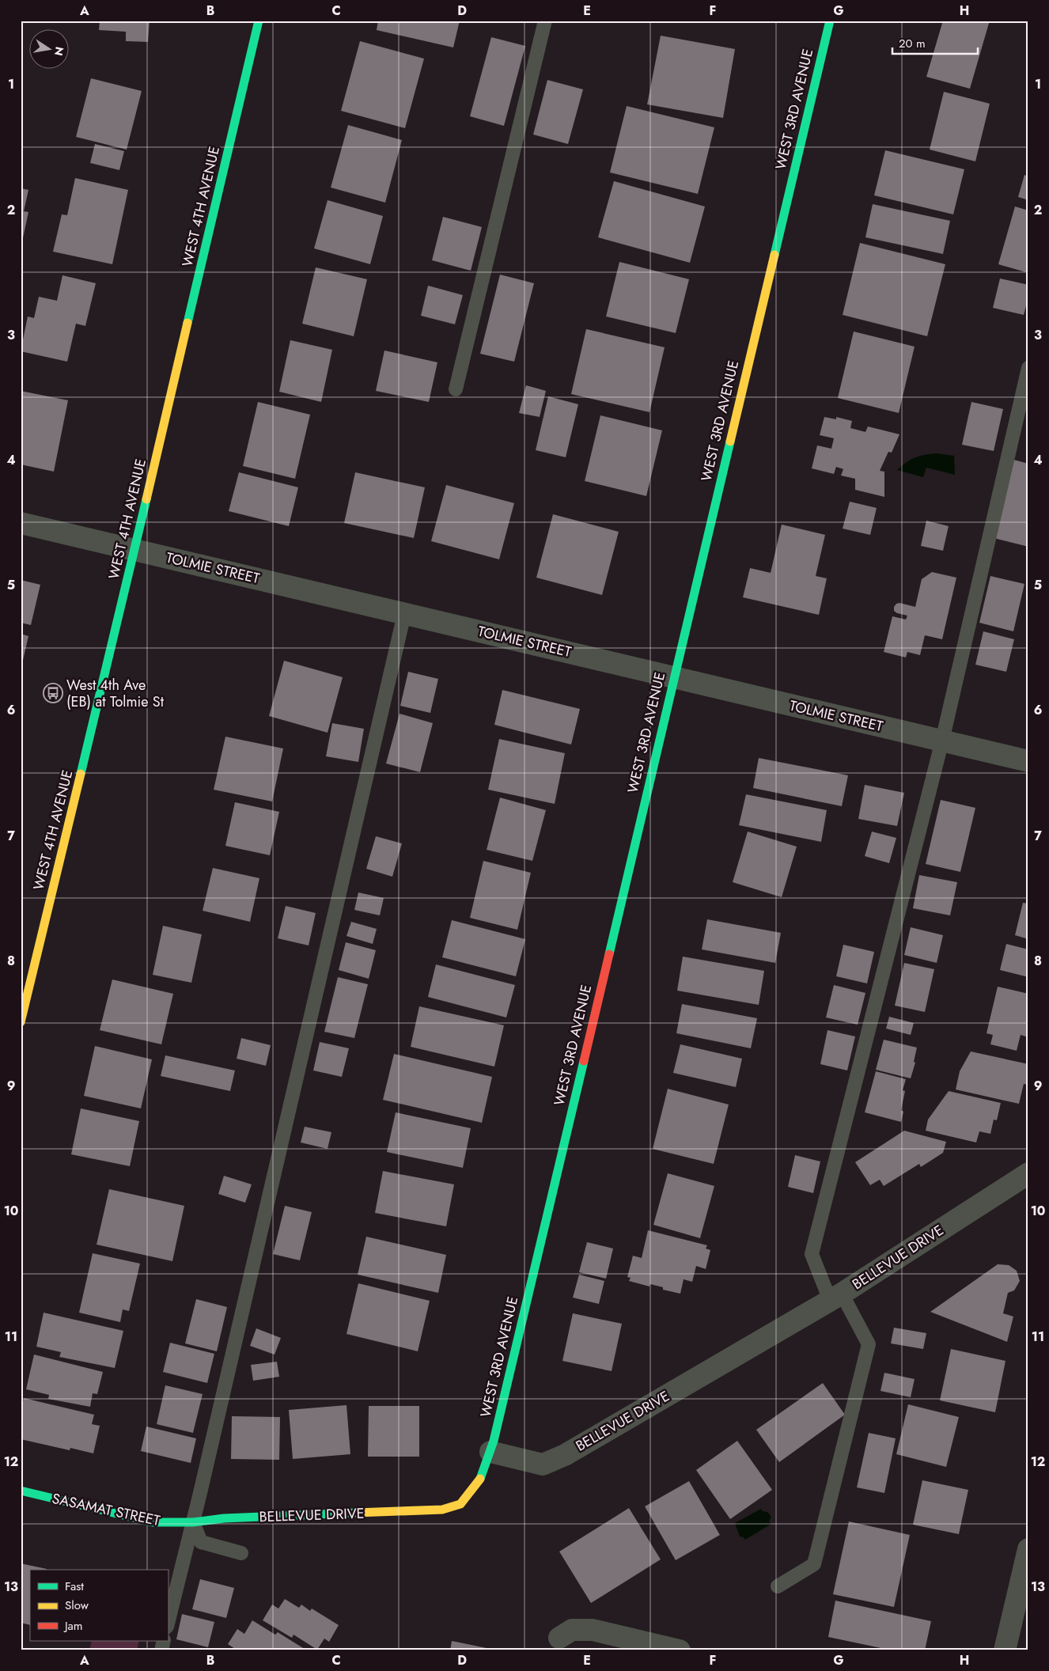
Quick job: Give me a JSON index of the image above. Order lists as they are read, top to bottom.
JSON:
{
  "streets": {
    "street": [
      "WEST 3RD AVENUE",
      "WEST 4TH AVENUE",
      "TOLMIE STREET",
      "BELLEVUE DRIVE",
      "SASAMAT STREET"
    ]
  },
  "crossings": [
    ["WEST 3RD AVENUE", "TOLMIE STREET"],
    ["WEST 3RD AVENUE", "BELLEVUE DRIVE"],
    ["WEST 4TH AVENUE", "TOLMIE STREET"],
    ["BELLEVUE DRIVE", "SASAMAT STREET"]
  ],
  "places": {
    "bus stop": ["West 4th Ave (EB) at Tolmie St"]
  },
  "legend": ["Fast", "Slow", "Jam"],
  "scale_bar": "20 m",
  "north": "right",
  "grid": {
    "columns": [
      "A",
      "B",
      "C",
      "D",
      "E",
      "F",
      "G",
      "H"
    ],
    "rows": [
      "1",
      "2",
      "3",
      "4",
      "5",
      "6",
      "7",
      "8",
      "9",
      "10",
      "11",
      "12",
      "13"
    ]
  }
}
